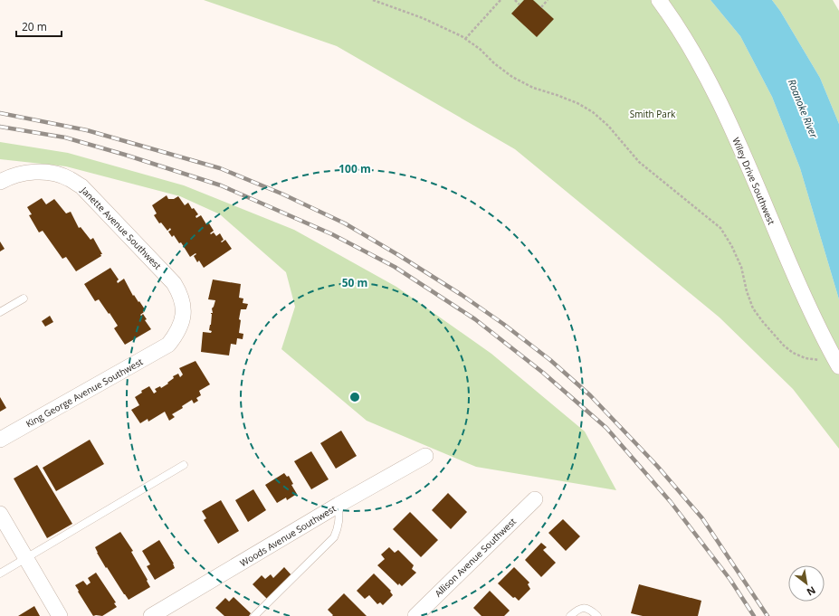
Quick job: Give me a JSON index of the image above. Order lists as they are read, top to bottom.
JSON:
{
  "streets": {
    "street": [
      "Wiley Drive Southwest",
      "Janette Avenue Southwest",
      "King George Avenue Southwest",
      "Woods Avenue Southwest",
      "Allison Avenue Southwest"
    ]
  },
  "crossings": [
    ["Janette Avenue Southwest", "King George Avenue Southwest"]
  ],
  "water": ["Roanoke River"],
  "parks": ["Smith Park"],
  "scale_bar": "20 m",
  "north": "bottom right",
  "rings": ["100 m", "50 m"]
}
